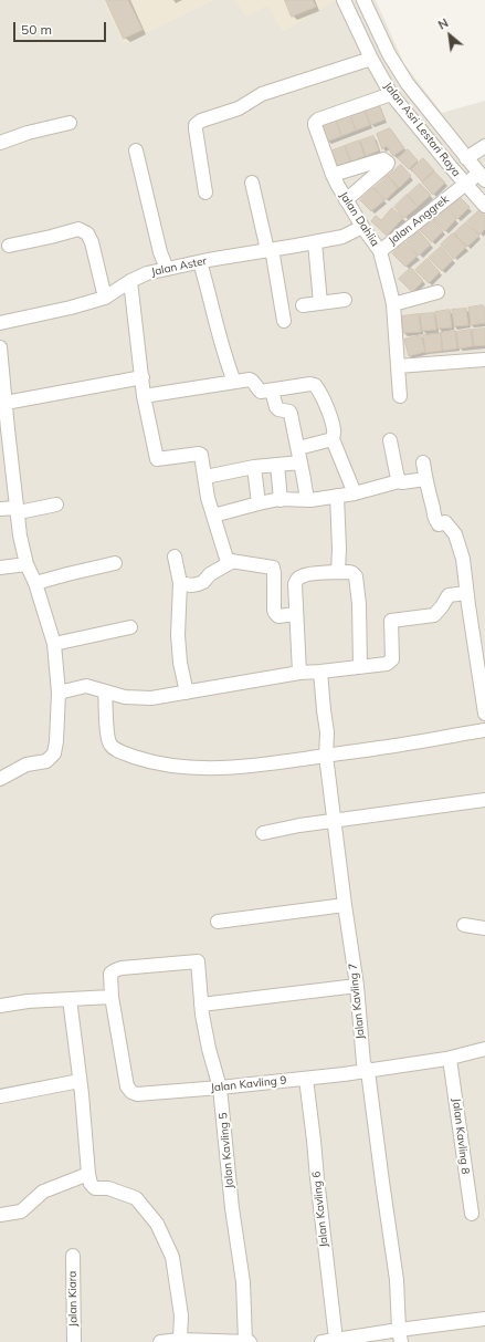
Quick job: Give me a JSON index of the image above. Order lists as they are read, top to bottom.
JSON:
{
  "streets": {
    "street": [
      "Jalan Asri Lestari Raya",
      "Jalan Dahlia",
      "Jalan Anggrek",
      "Jalan Aster",
      "Jalan Kavling 7",
      "Jalan Kavling 9",
      "Jalan Kavling 8",
      "Jalan Kavling 5",
      "Jalan Kavling 6",
      "Jalan Kiara"
    ]
  },
  "crossings": [
    ["Jalan Asri Lestari Raya", "Jalan Dahlia"],
    ["Jalan Asri Lestari Raya", "Jalan Anggrek"],
    ["Jalan Dahlia", "Jalan Anggrek"],
    ["Jalan Dahlia", "Jalan Aster"],
    ["Jalan Kavling 7", "Jalan Kavling 9"],
    ["Jalan Kavling 9", "Jalan Kavling 8"],
    ["Jalan Kavling 9", "Jalan Kavling 5"],
    ["Jalan Kavling 9", "Jalan Kavling 6"]
  ],
  "scale_bar": "50 m",
  "north": "top left"
}
